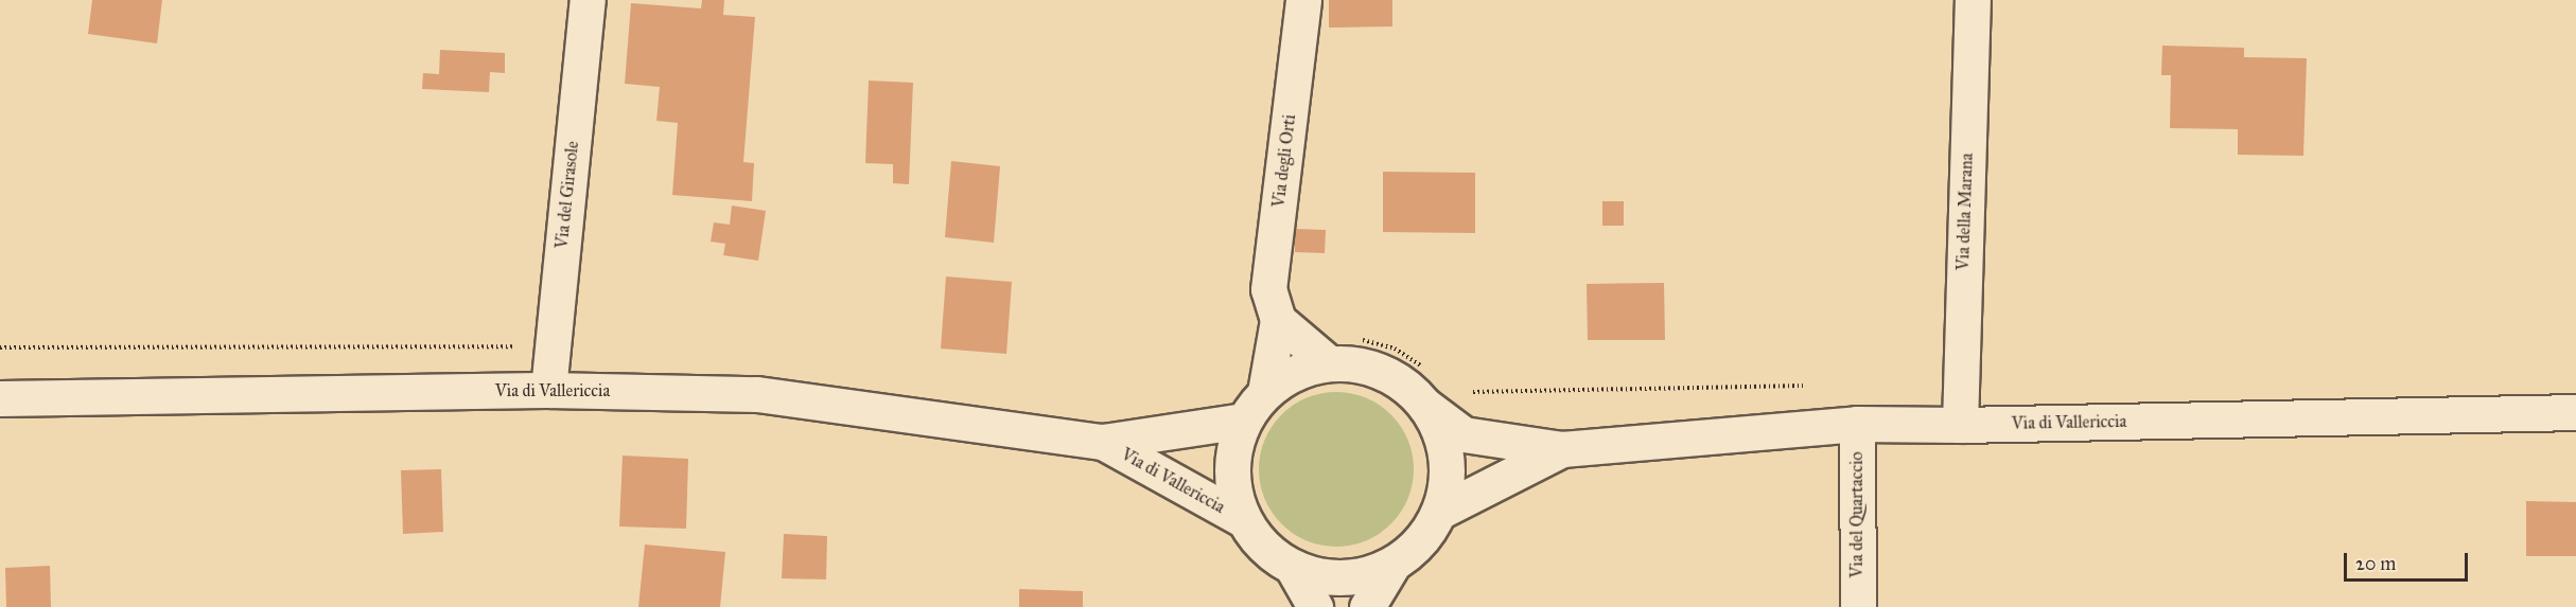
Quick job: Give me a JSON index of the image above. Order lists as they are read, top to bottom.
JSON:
{
  "streets": {
    "street": [
      "Via degli Orti",
      "Via del Girasole",
      "Via della Marana",
      "Via di Vallericcia",
      "Via del Quartaccio"
    ]
  },
  "crossings": [
    ["Via degli Orti", "Via di Vallericcia"],
    ["Via del Girasole", "Via di Vallericcia"],
    ["Via della Marana", "Via di Vallericcia"],
    ["Via di Vallericcia", "Via del Quartaccio"]
  ],
  "scale_bar": "20 m"
}
